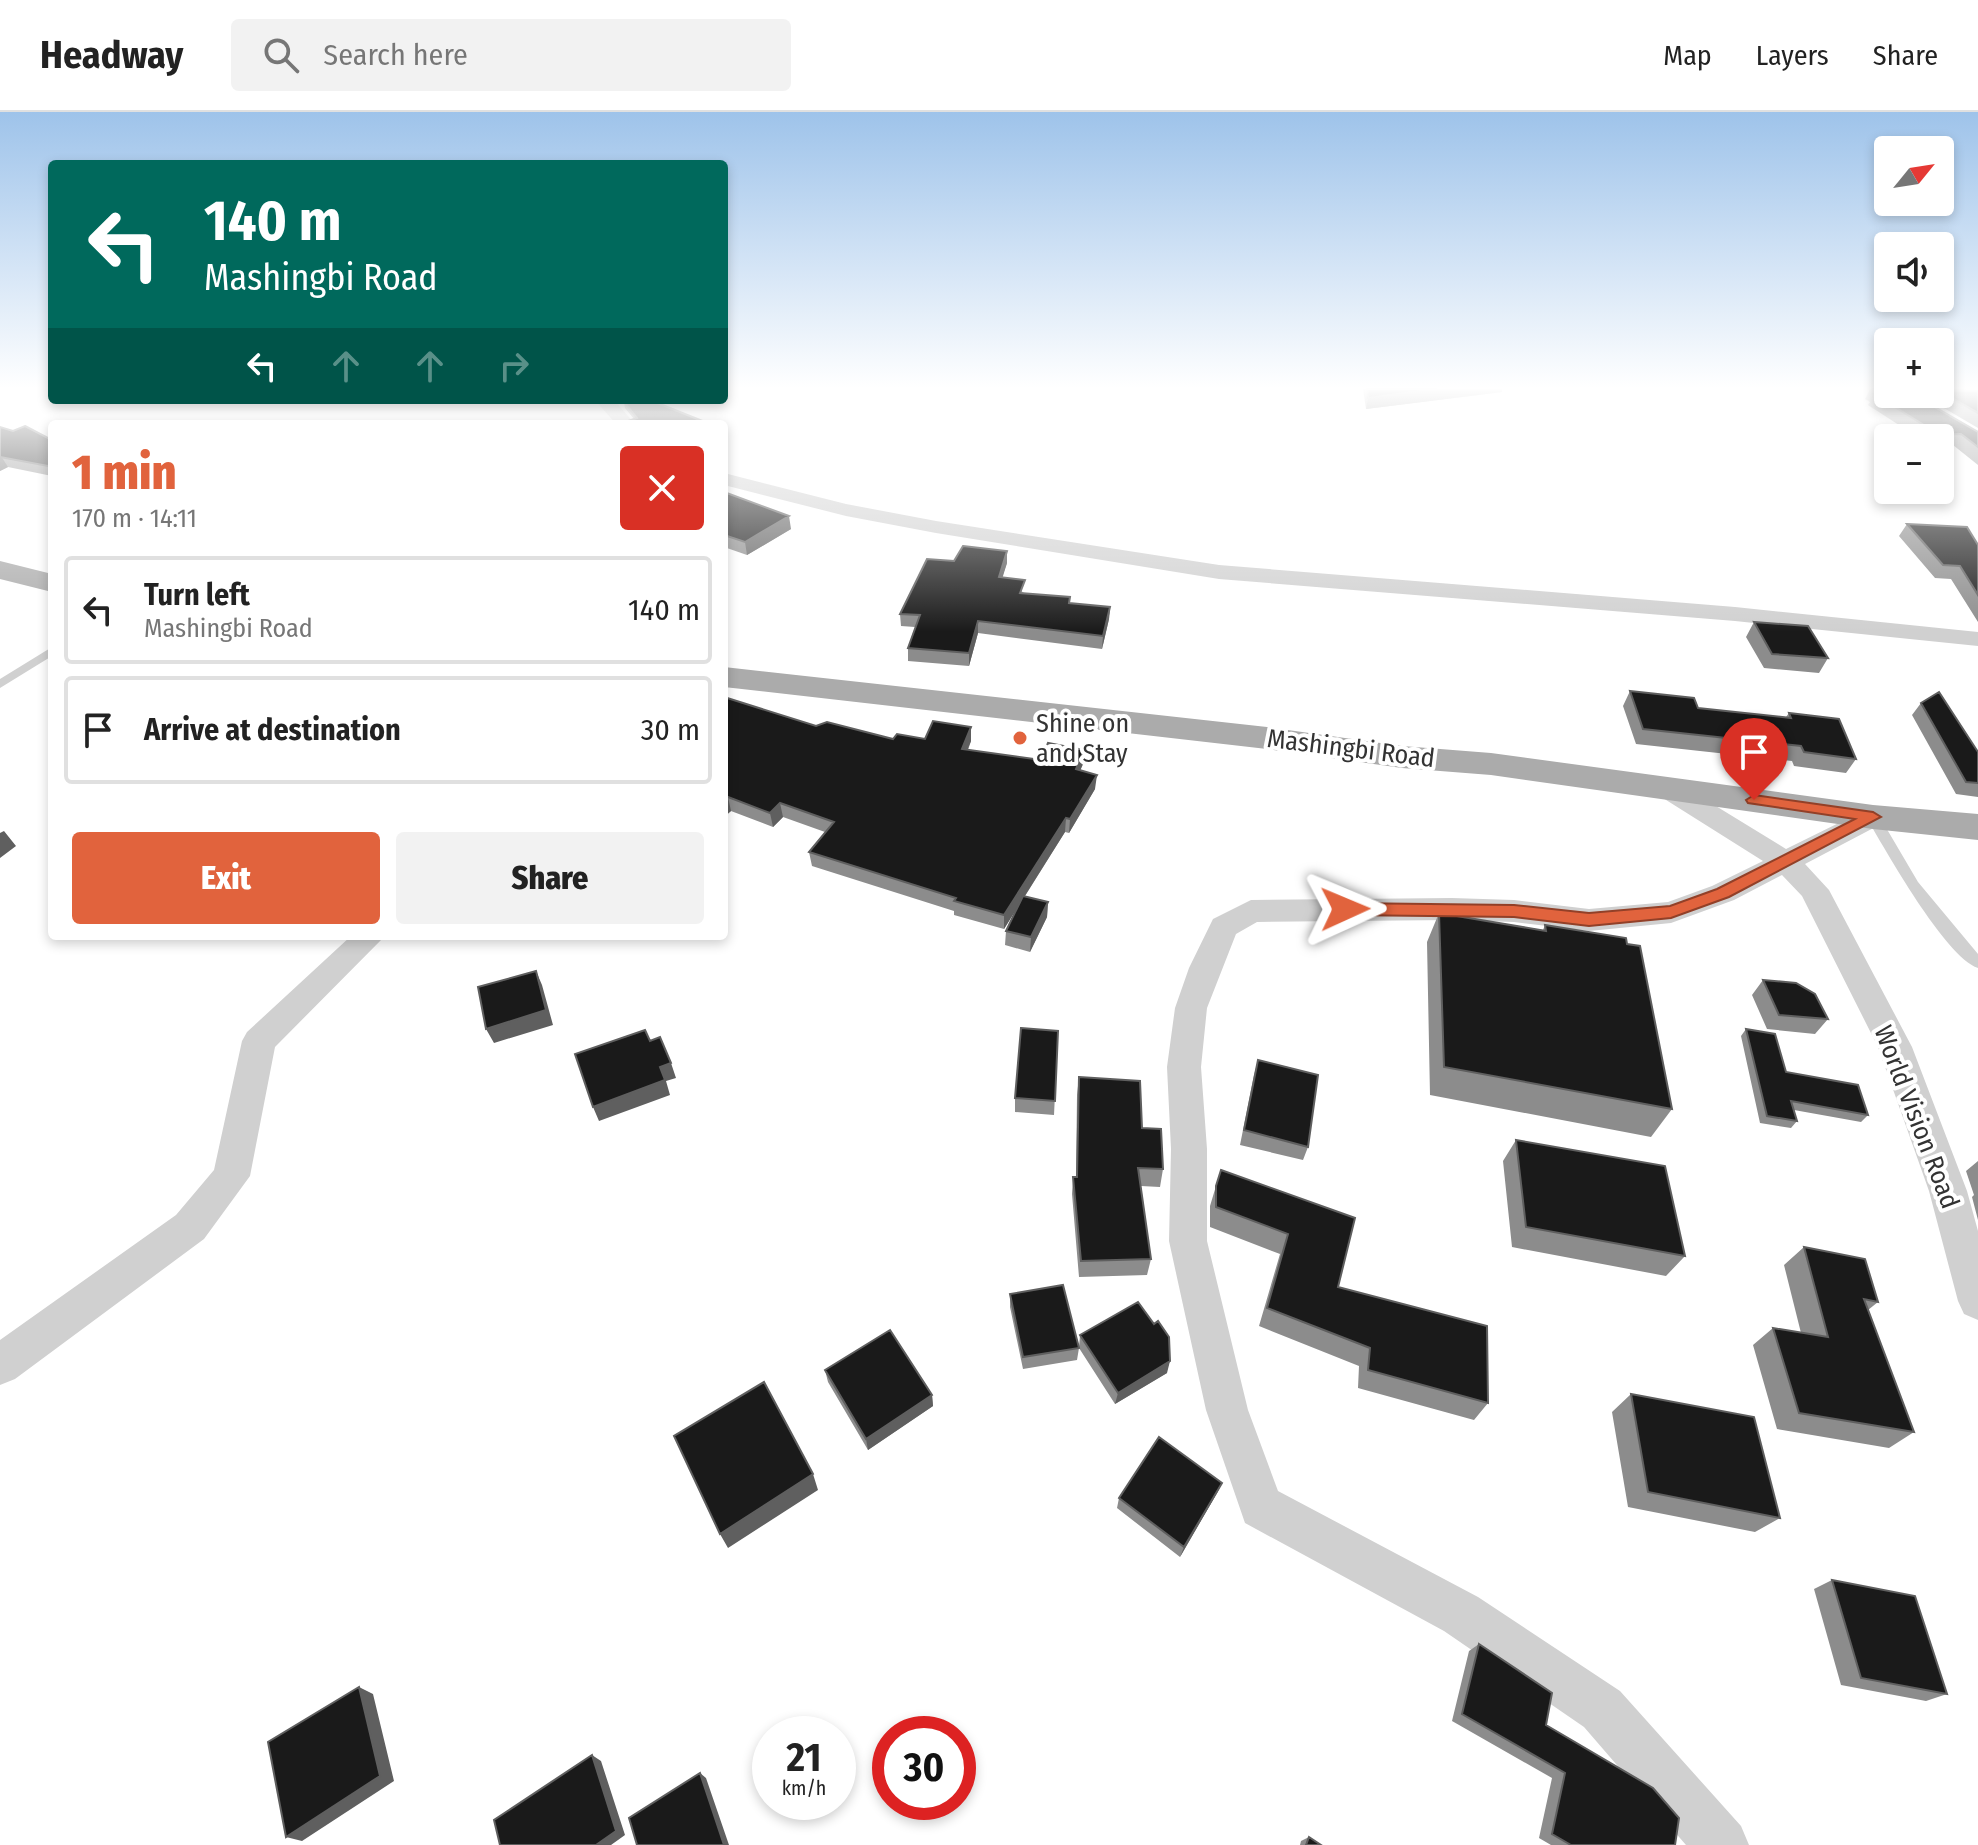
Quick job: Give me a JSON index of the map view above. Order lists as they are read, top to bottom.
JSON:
{
  "streets": {
    "main road": ["Mashingbi Road"],
    "street": ["World Vision Road"]
  },
  "crossings": [
    ["Mashingbi Road", "World Vision Road"]
  ],
  "places": ["Shine on and Stay"],
  "north": "top right",
  "page": {
    "header": "Headway",
    "search": "Search here",
    "nav": ["Map", "Layers", "Share"],
    "map_buttons": ["+", "−"],
    "turn": ["140 m", "Mashingbi Road"],
    "heading": ["1 min", "170 m · 14:11"],
    "list": [
      {
        "name": "Turn left",
        "note": "Mashingbi Road",
        "value": "140 m"
      },
      {
        "name": "Arrive at destination",
        "value": "30 m"
      }
    ],
    "buttons": ["Exit", "Share"],
    "speed": "21 km/h",
    "limit": "30"
  }
}
